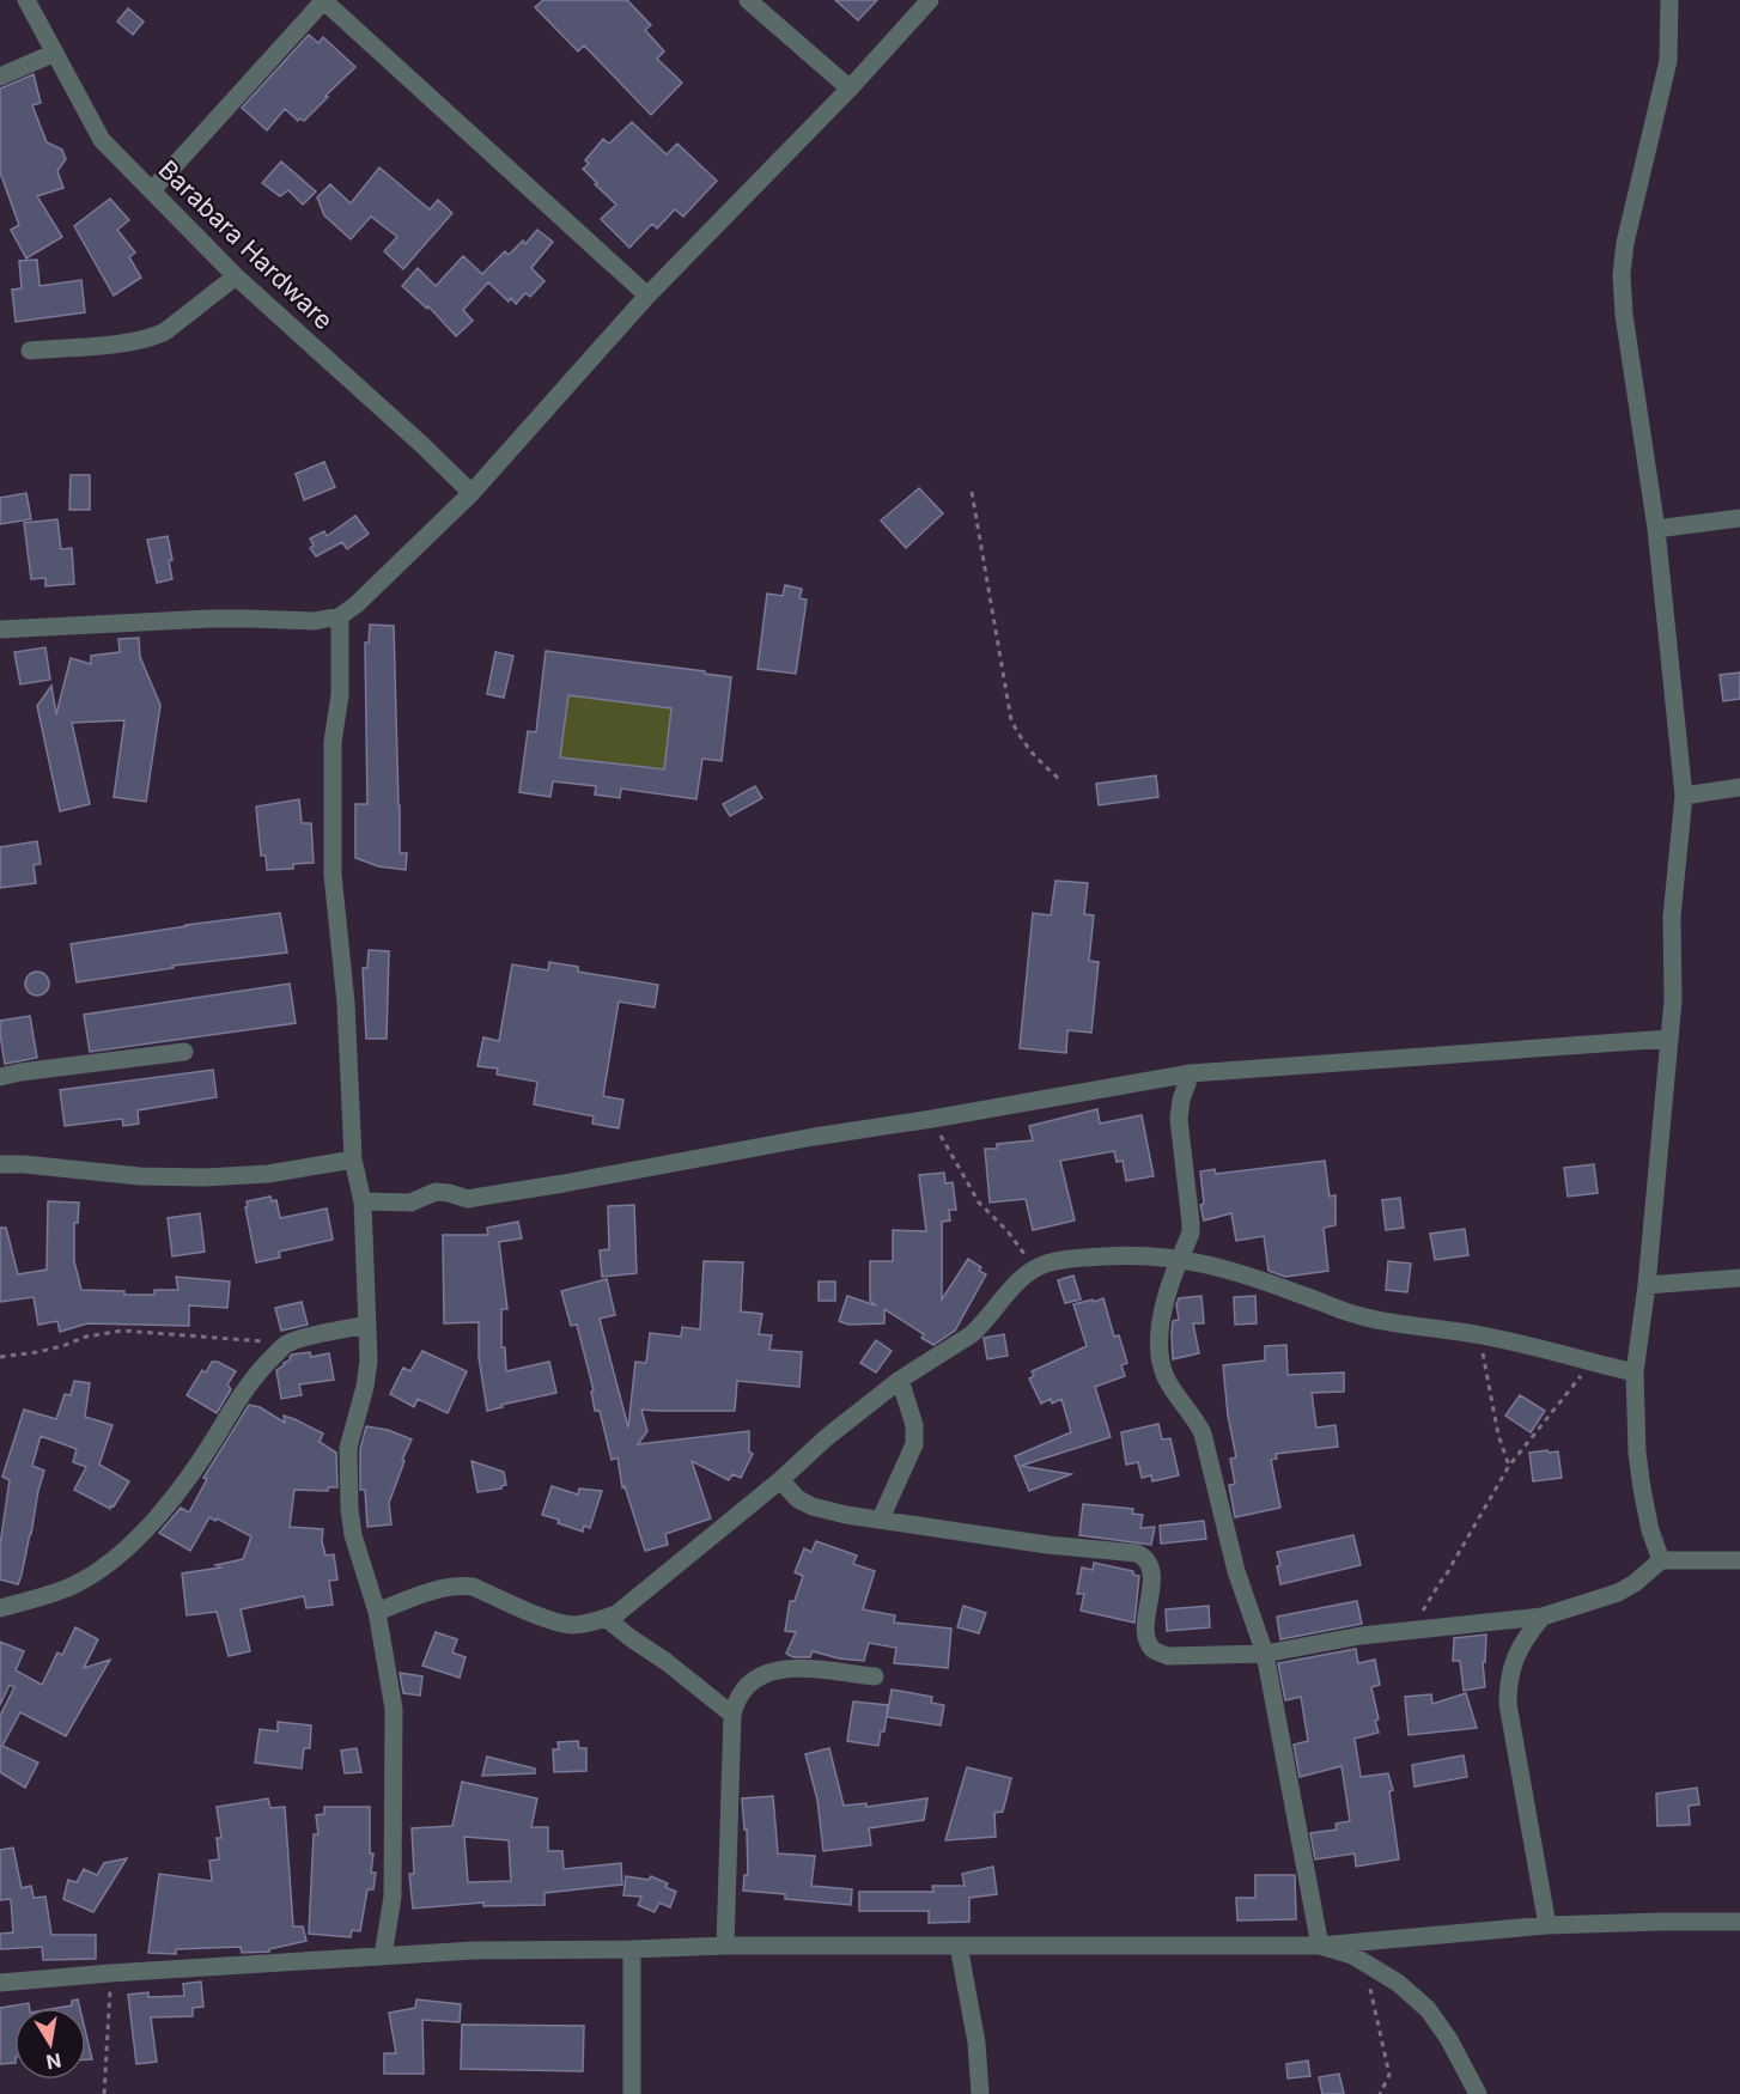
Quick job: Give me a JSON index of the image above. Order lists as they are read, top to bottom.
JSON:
{
  "streets": {
    "street": ["Barabara Hardware"]
  },
  "north": "bottom"
}
